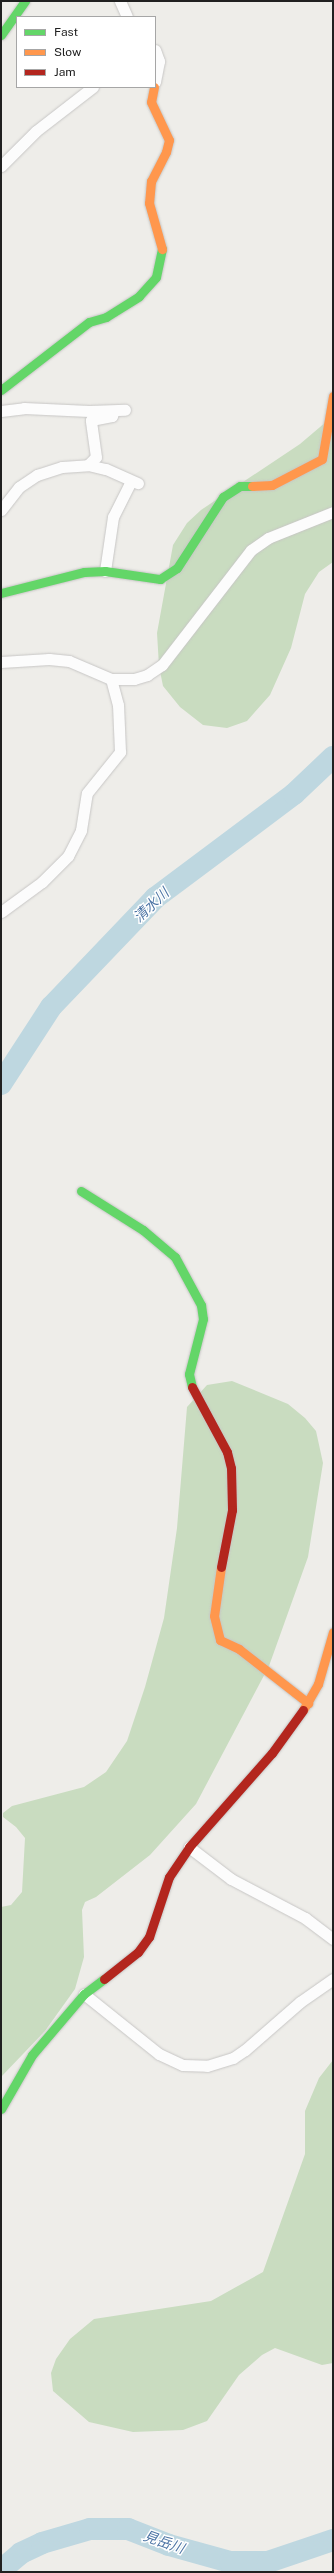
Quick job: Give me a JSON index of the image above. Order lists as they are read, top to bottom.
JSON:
{
  "water": ["清水川", "見岳川"],
  "legend": ["Fast", "Slow", "Jam"]
}
